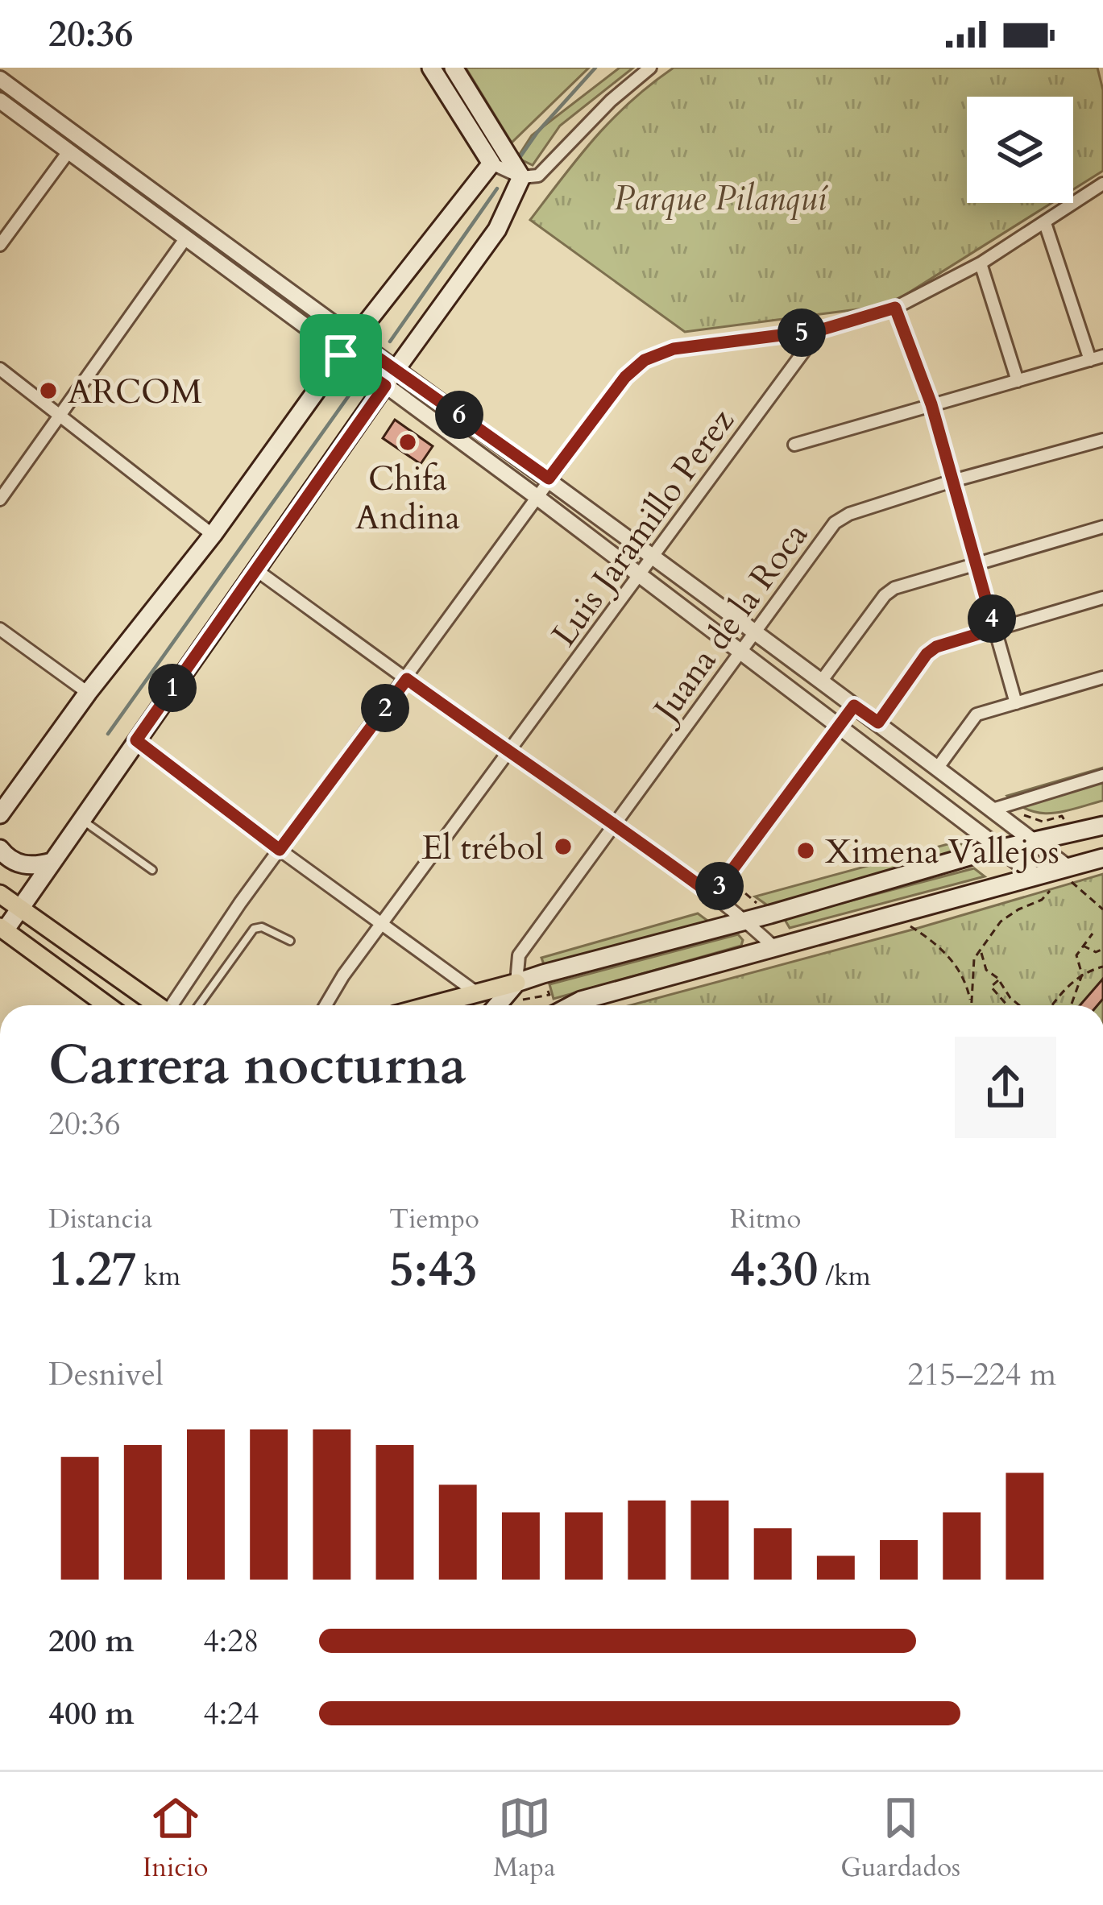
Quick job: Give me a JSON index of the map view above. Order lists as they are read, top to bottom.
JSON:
{
  "streets": {
    "street": ["Luis Jaramillo Perez", "Juana de la Roca"]
  },
  "parks": ["Parque Pilanquí"],
  "places": [
    "ARCOM",
    "Chifa Andina",
    "El trébol",
    "Ximena Vallejos"
  ],
  "page": {
    "status": "20:36",
    "pins": [
      "5",
      "6",
      "4",
      "1",
      "2",
      "3"
    ],
    "heading": ["Carrera nocturna", "20:36"],
    "stats": [
      ["Distancia", "1.27 km"],
      ["Tiempo", "5:43"],
      ["Ritmo", "4:30 /km"]
    ],
    "chart": ["Desnivel", "215–224 m"],
    "list": [
      {
        "name": "200 m",
        "note": "4:28"
      },
      {
        "name": "400 m",
        "note": "4:24"
      }
    ],
    "tabs": ["Inicio", "Mapa", "Guardados"]
  }
}
